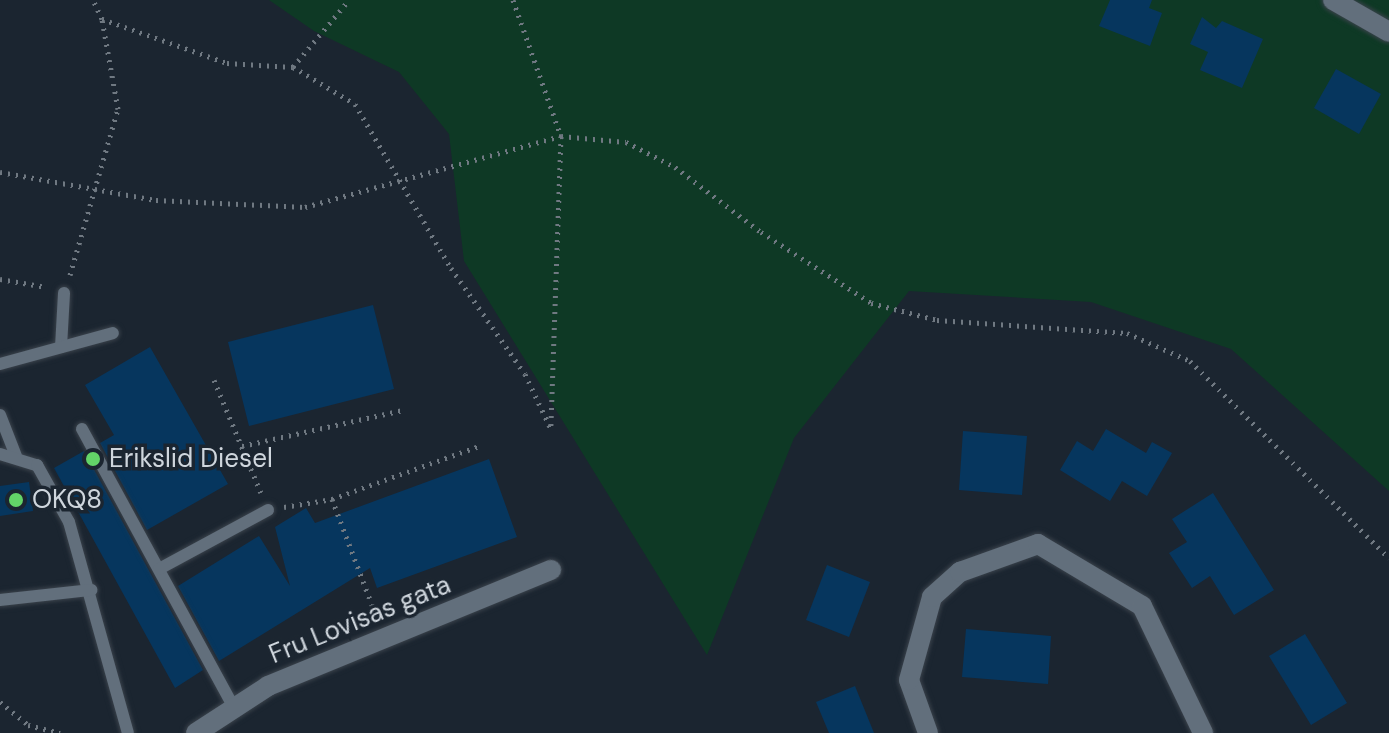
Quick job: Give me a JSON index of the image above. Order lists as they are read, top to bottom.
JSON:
{
  "streets": {
    "street": ["Fru Lovisas gata"]
  },
  "places": ["Erikslid Diesel", "OKQ8"]
}
